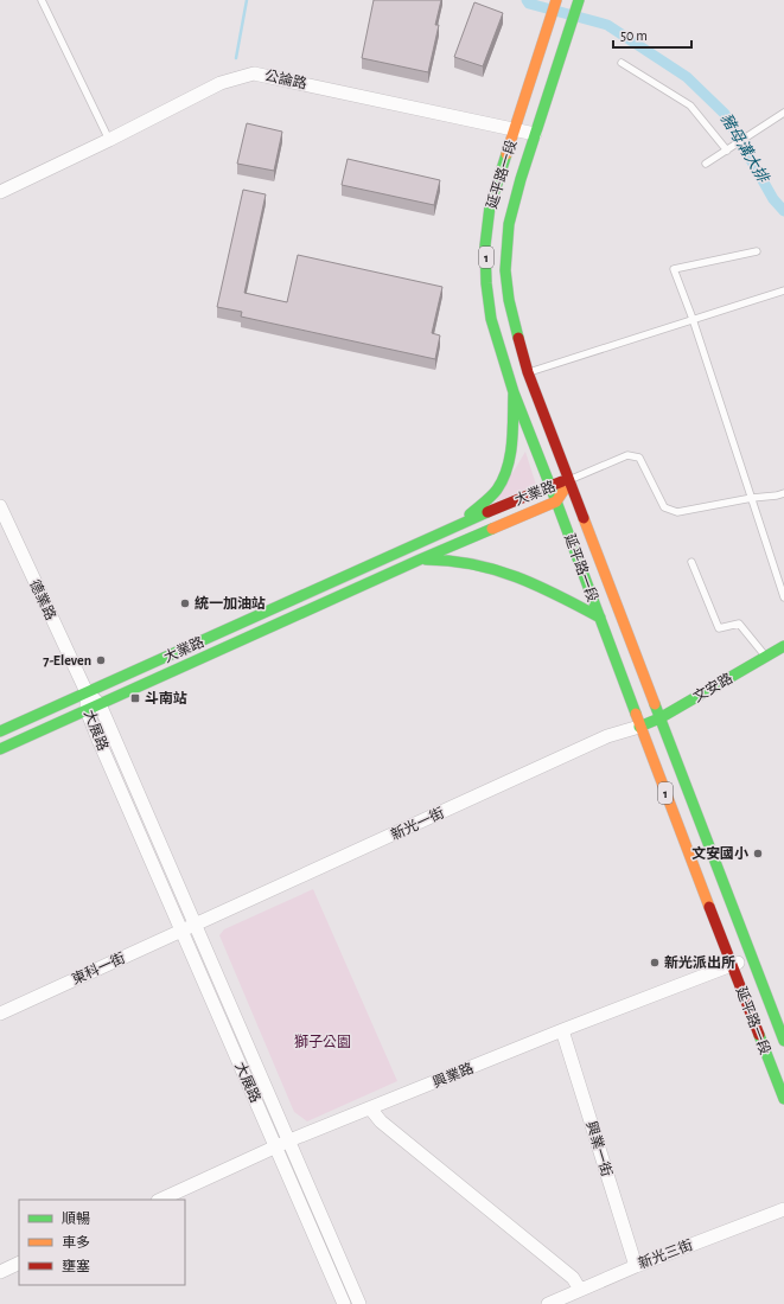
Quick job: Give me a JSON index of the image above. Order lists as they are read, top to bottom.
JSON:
{
  "streets": {
    "main road": [
      "延平路一段",
      "1",
      "大業路",
      "文安路"
    ],
    "street": [
      "公論路",
      "德業路",
      "大展路",
      "新光一街",
      "東科一街",
      "興業路",
      "興業一街",
      "新光三街"
    ]
  },
  "crossings": [
    ["公論路", "延平路一段"],
    ["延平路一段", "大業路"],
    ["延平路一段", "文安路"],
    ["延平路一段", "新光一街"],
    ["延平路一段", "興業路"],
    ["大業路", "德業路"],
    ["大業路", "大展路"],
    ["德業路", "大展路"],
    ["文安路", "新光一街"],
    ["大展路", "新光一街"],
    ["大展路", "東科一街"],
    ["大展路", "興業路"],
    ["新光一街", "東科一街"],
    ["興業路", "興業一街"],
    ["興業一街", "新光三街"]
  ],
  "water": ["豬母溝大排"],
  "parks": ["獅子公園"],
  "places": {
    "other": [
      "統一加油站",
      "7-Eleven",
      "文安國小",
      "新光派出所"
    ],
    "transit": ["斗南站"]
  },
  "legend": ["順暢", "車多", "壅塞"],
  "scale_bar": "50 m"
}
